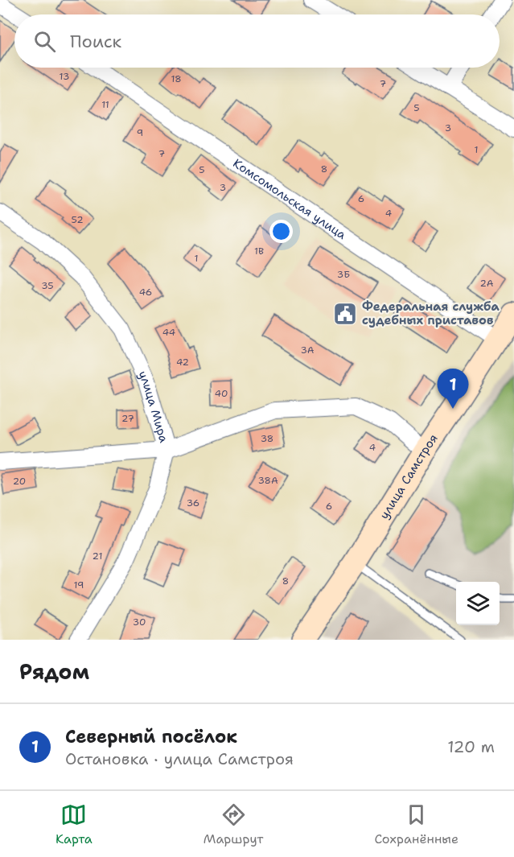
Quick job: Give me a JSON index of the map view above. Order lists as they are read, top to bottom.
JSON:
{
  "streets": {
    "street": ["Комсомольская улица", "улица Мира", "улица Самстроя"]
  },
  "crossings": [
    ["Комсомольская улица", "улица Самстроя"]
  ],
  "places": {
    "public building": ["Федеральная служба судебных приставов"]
  },
  "house_numbers": [
    "13",
    "18",
    "7",
    "11",
    "5",
    "3",
    "9",
    "1",
    "7",
    "8",
    "5",
    "3",
    "6",
    "4",
    "52",
    "1В",
    "1",
    "3Б",
    "2А",
    "35",
    "46",
    "44",
    "3А",
    "42",
    "40",
    "27",
    "38",
    "4",
    "38А",
    "20",
    "36",
    "6",
    "21",
    "8",
    "19",
    "30"
  ],
  "page": {
    "search": "Поиск",
    "pins": "1",
    "heading": "Рядом",
    "list": [
      {
        "mark": "1",
        "name": "Северный посёлок",
        "note": "Остановка · улица Самстроя",
        "value": "120 m"
      }
    ],
    "nav": ["Карта", "Маршрут", "Сохранённые"]
  }
}
